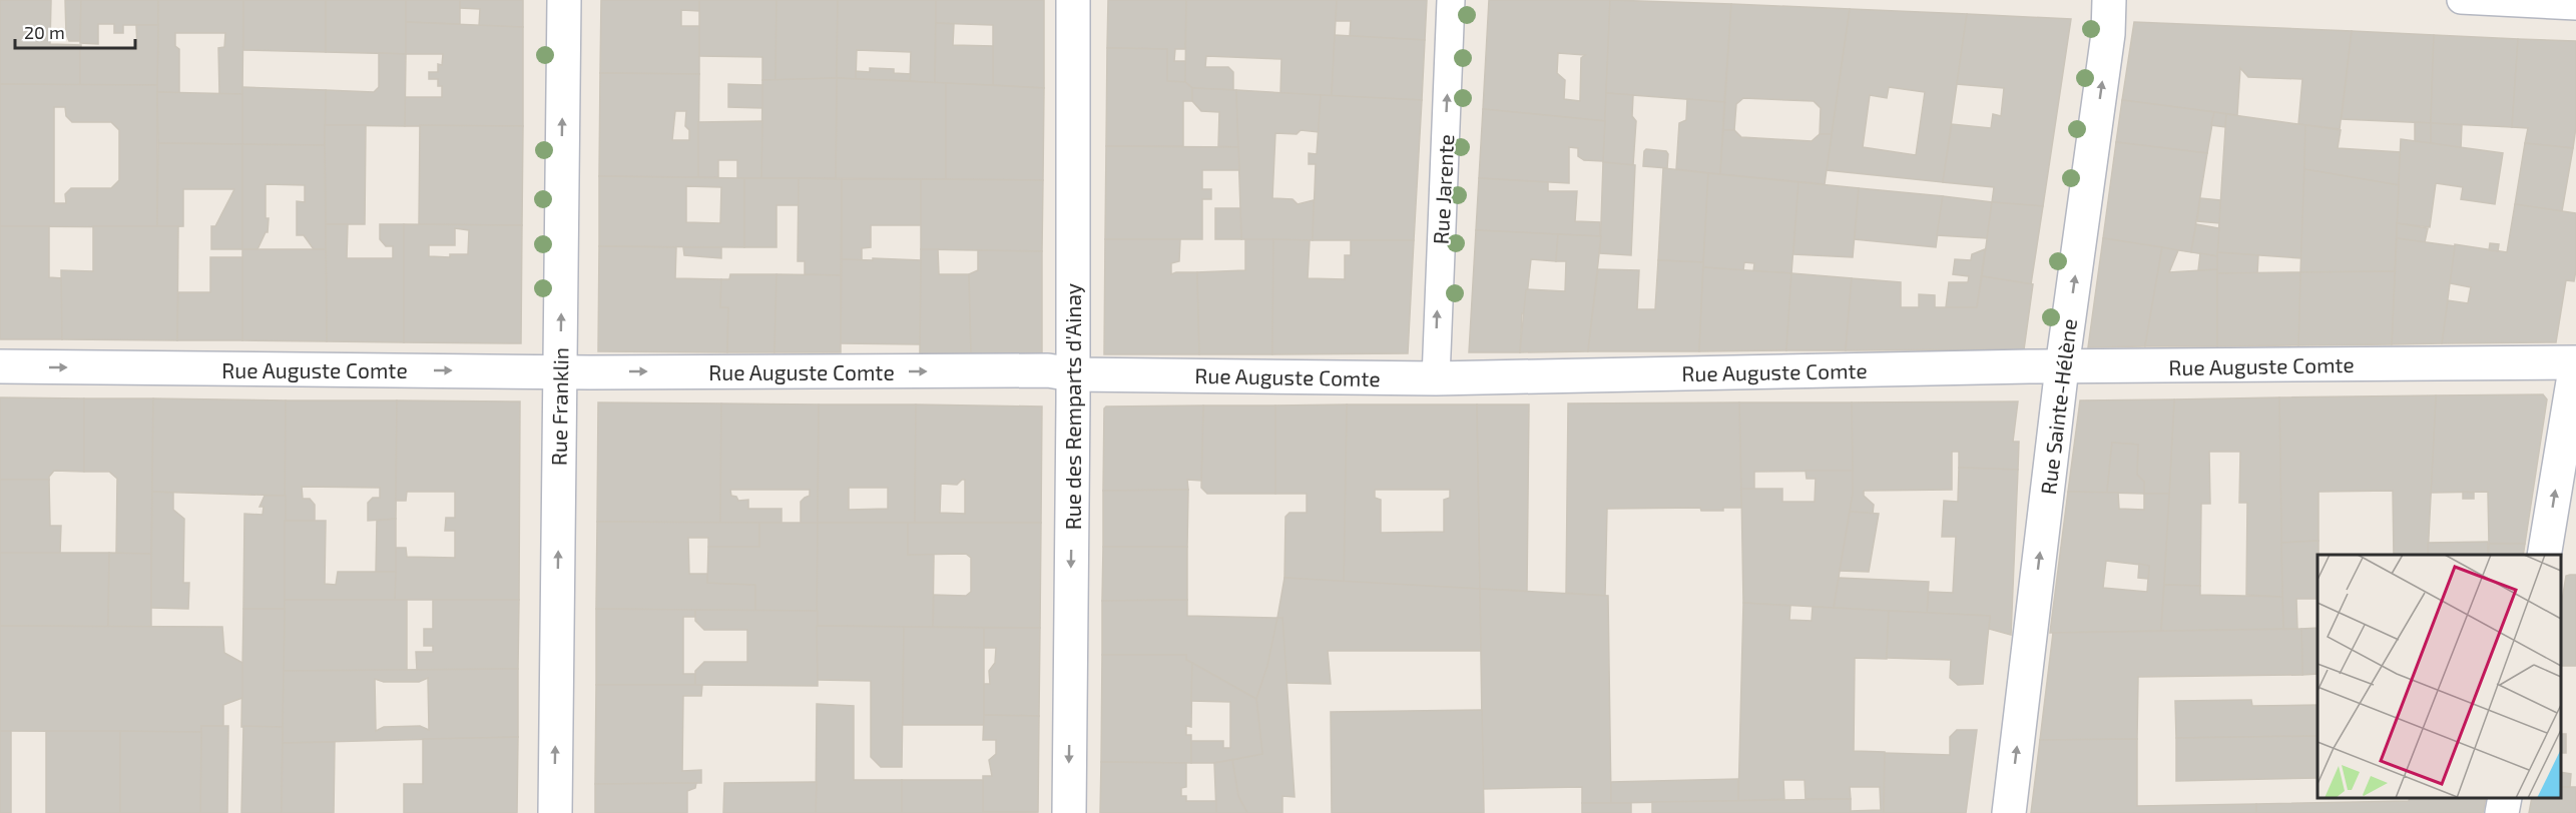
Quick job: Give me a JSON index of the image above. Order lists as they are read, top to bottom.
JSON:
{
  "streets": {
    "street": [
      "Rue Jarente",
      "Rue Auguste Comte",
      "Rue Franklin",
      "Rue des Remparts d'Ainay",
      "Rue Sainte-Hélène"
    ]
  },
  "crossings": [
    ["Rue Jarente", "Rue Auguste Comte"],
    ["Rue Auguste Comte", "Rue Franklin"],
    ["Rue Auguste Comte", "Rue des Remparts d'Ainay"],
    ["Rue Auguste Comte", "Rue Sainte-Hélène"]
  ],
  "one_way": [
    "Rue Jarente",
    "Rue Auguste Comte",
    "Rue Franklin",
    "Rue des Remparts d'Ainay",
    "Rue Sainte-Hélène"
  ],
  "scale_bar": "20 m"
}
